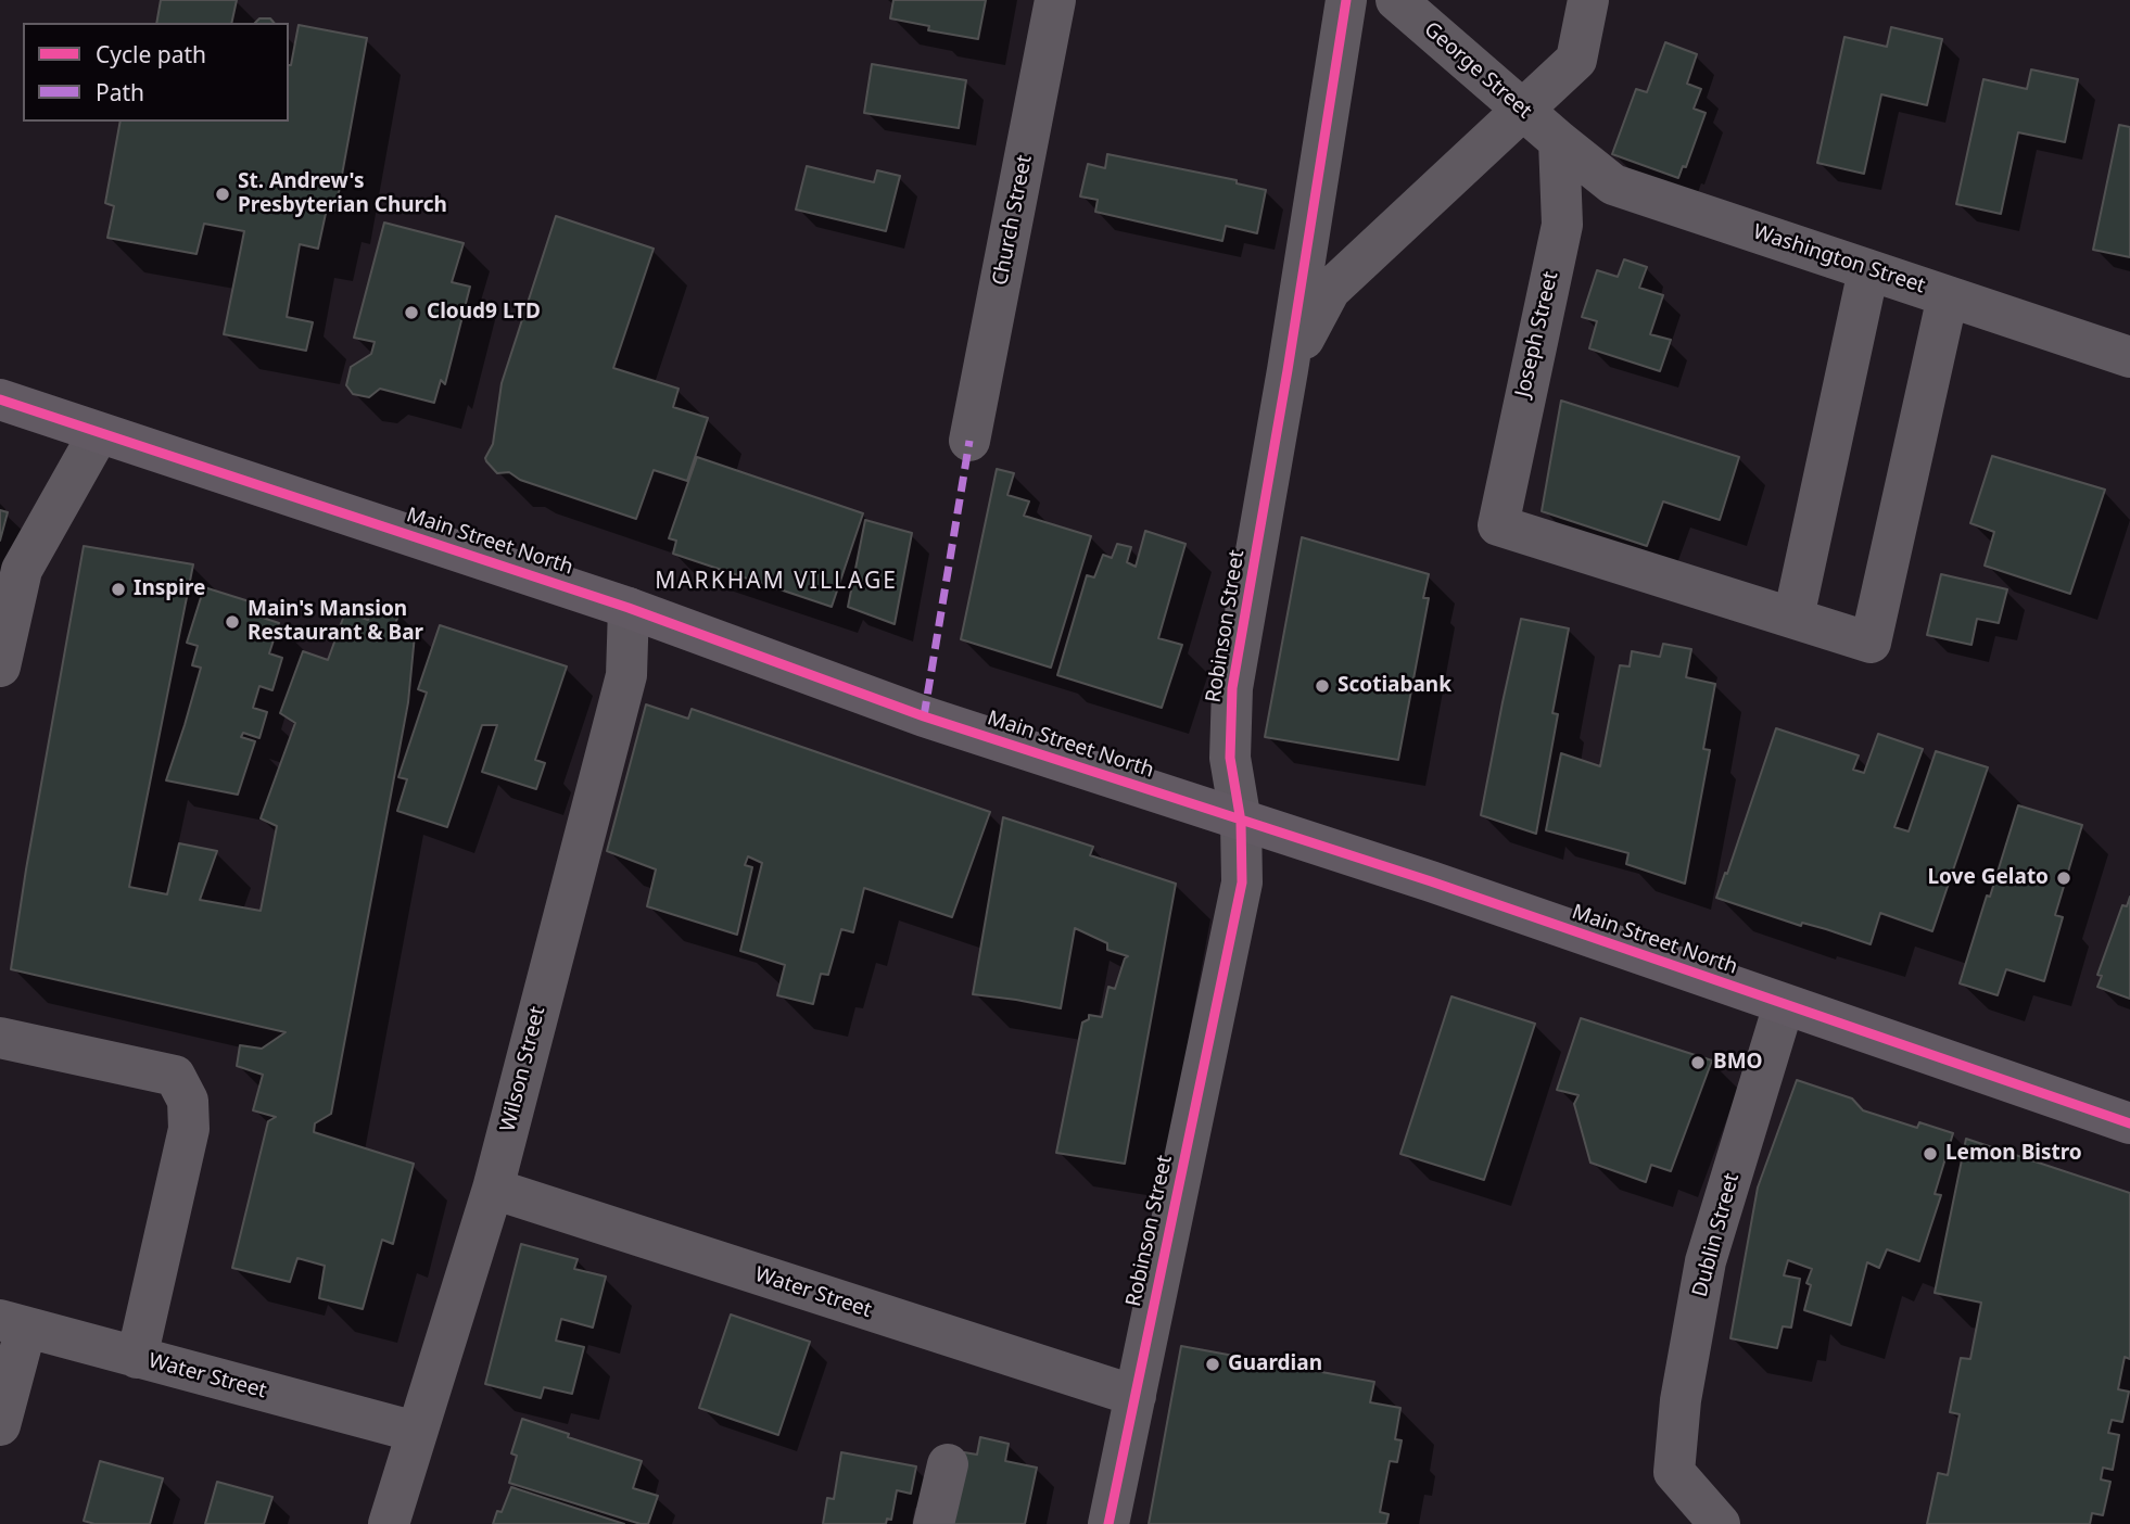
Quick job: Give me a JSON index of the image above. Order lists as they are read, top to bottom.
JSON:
{
  "streets": {
    "main road": ["Main Street North"],
    "street": [
      "George Street",
      "Church Street",
      "Washington Street",
      "Joseph Street",
      "Robinson Street",
      "Wilson Street",
      "Dublin Street",
      "Water Street"
    ]
  },
  "crossings": [
    ["George Street", "Washington Street"],
    ["George Street", "Joseph Street"],
    ["George Street", "Robinson Street"],
    ["Washington Street", "Joseph Street"],
    ["Main Street North", "Robinson Street"],
    ["Main Street North", "Wilson Street"],
    ["Main Street North", "Dublin Street"],
    ["Robinson Street", "Water Street"],
    ["Wilson Street", "Water Street"]
  ],
  "districts": ["MARKHAM VILLAGE"],
  "places": [
    "St. Andrew's Presbyterian Church",
    "Cloud9 LTD",
    "Inspire",
    "Main's Mansion Restaurant & Bar",
    "Scotiabank",
    "Love Gelato",
    "BMO",
    "Lemon Bistro",
    "Guardian"
  ],
  "legend": ["Cycle path", "Path"]
}
